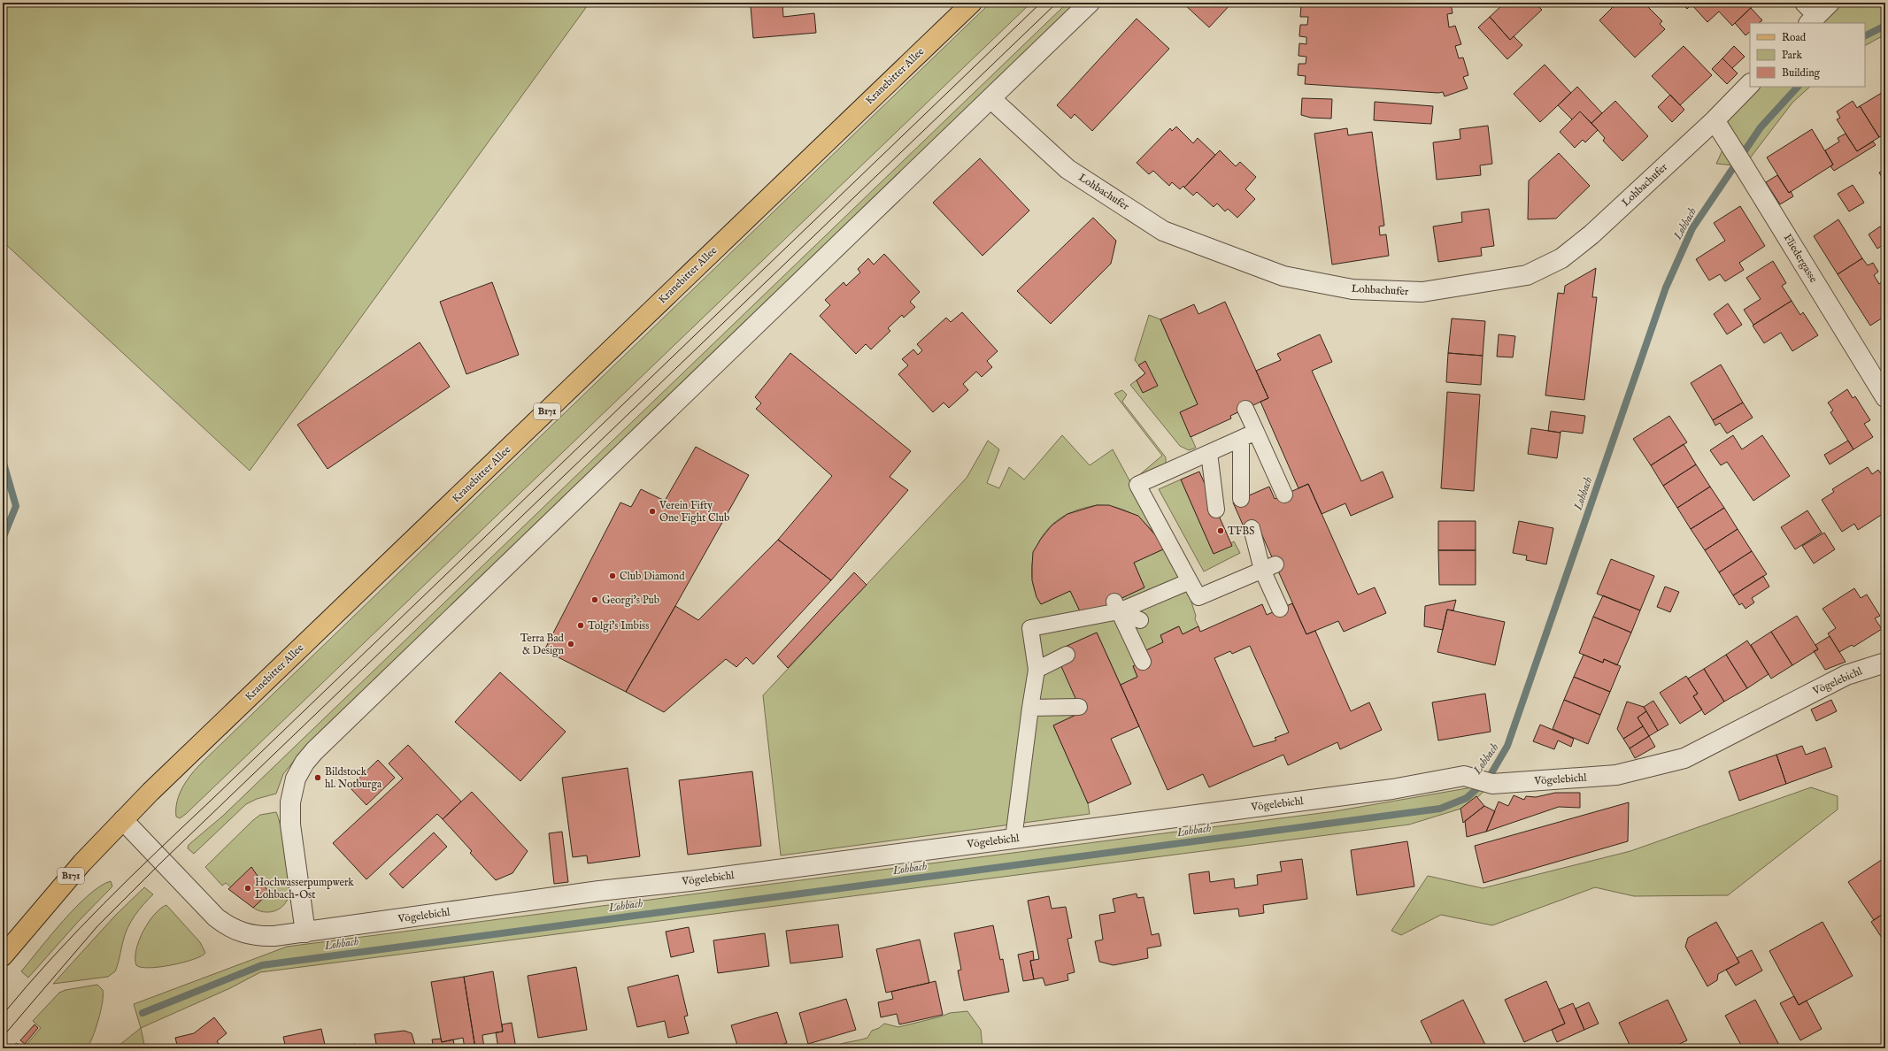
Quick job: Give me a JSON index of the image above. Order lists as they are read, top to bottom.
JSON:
{
  "streets": {
    "main road": ["Kranebitter Allee", "B171"],
    "street": ["Lohbachufer", "Fliedergasse", "Vögelebichl"]
  },
  "crossings": [
    ["Kranebitter Allee", "Vögelebichl"],
    ["Lohbachufer", "Fliedergasse"]
  ],
  "water": ["Lohbach"],
  "places": [
    "Verein Fifty One Fight Club",
    "TFBS",
    "Club Diamond",
    "Georgi's Pub",
    "Tolgi's Imbiss",
    "Terra Bad & Design",
    "Bildstock hl. Notburga",
    "Hochwasserpumpwerk Lohbach-Ost"
  ],
  "legend": ["Road", "Park", "Building"]
}
